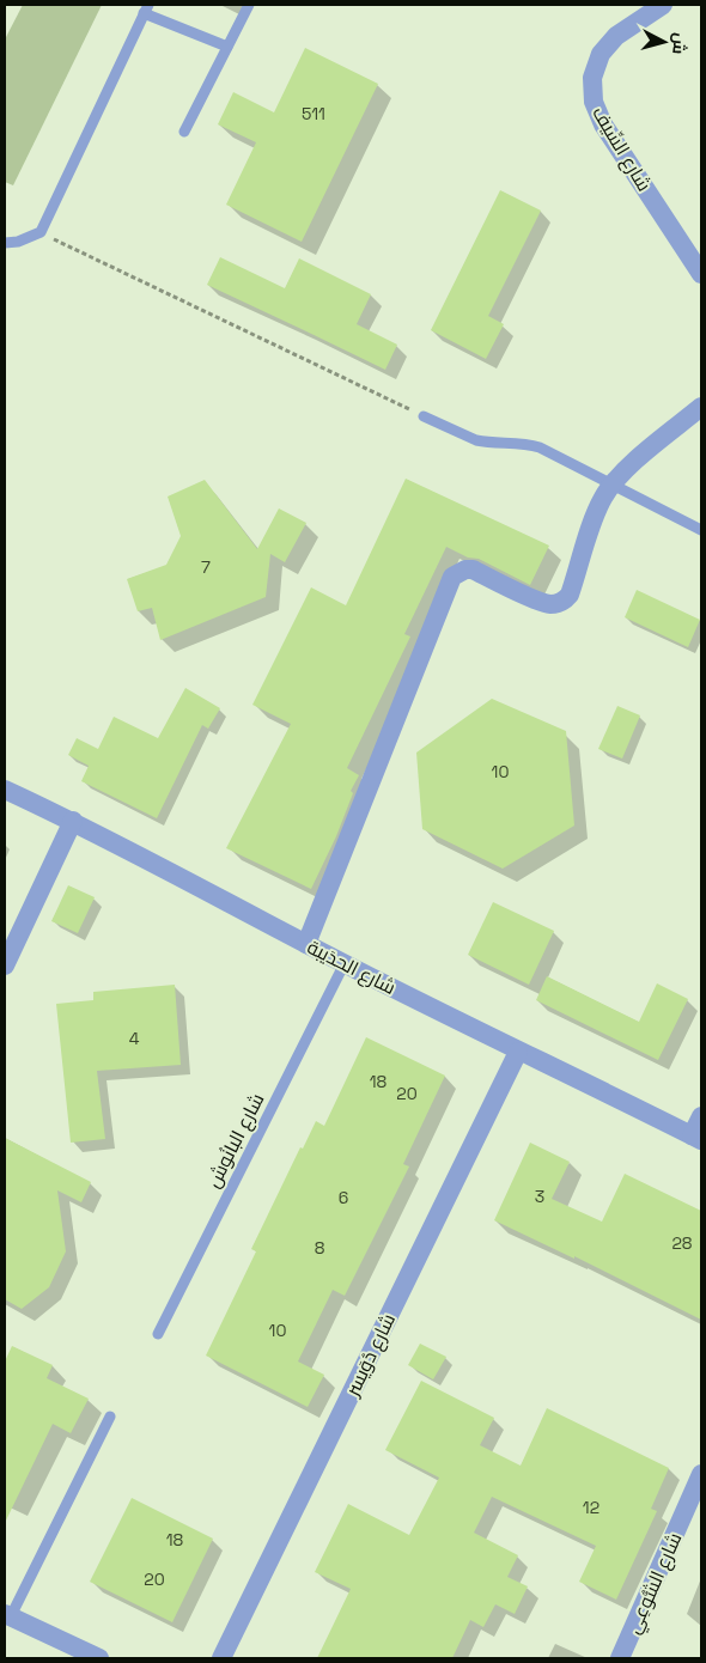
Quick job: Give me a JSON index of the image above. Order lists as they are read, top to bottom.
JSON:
{
  "streets": {
    "street": [
      "شارع السِّيف",
      "شارع الحدَيبة",
      "شارع دُوَيسر",
      "شارع الشُّوعِي"
    ],
    "lane": ["شارع البانُوش"]
  },
  "crossings": [
    ["شارع الحدَيبة", "شارع البانُوش"],
    ["شارع الحدَيبة", "شارع دُوَيسر"]
  ],
  "house_numbers": [
    "511",
    "7",
    "10",
    "4",
    "18",
    "20",
    "3",
    "6",
    "28",
    "8",
    "10",
    "12",
    "18",
    "20"
  ],
  "north": "right"
}
